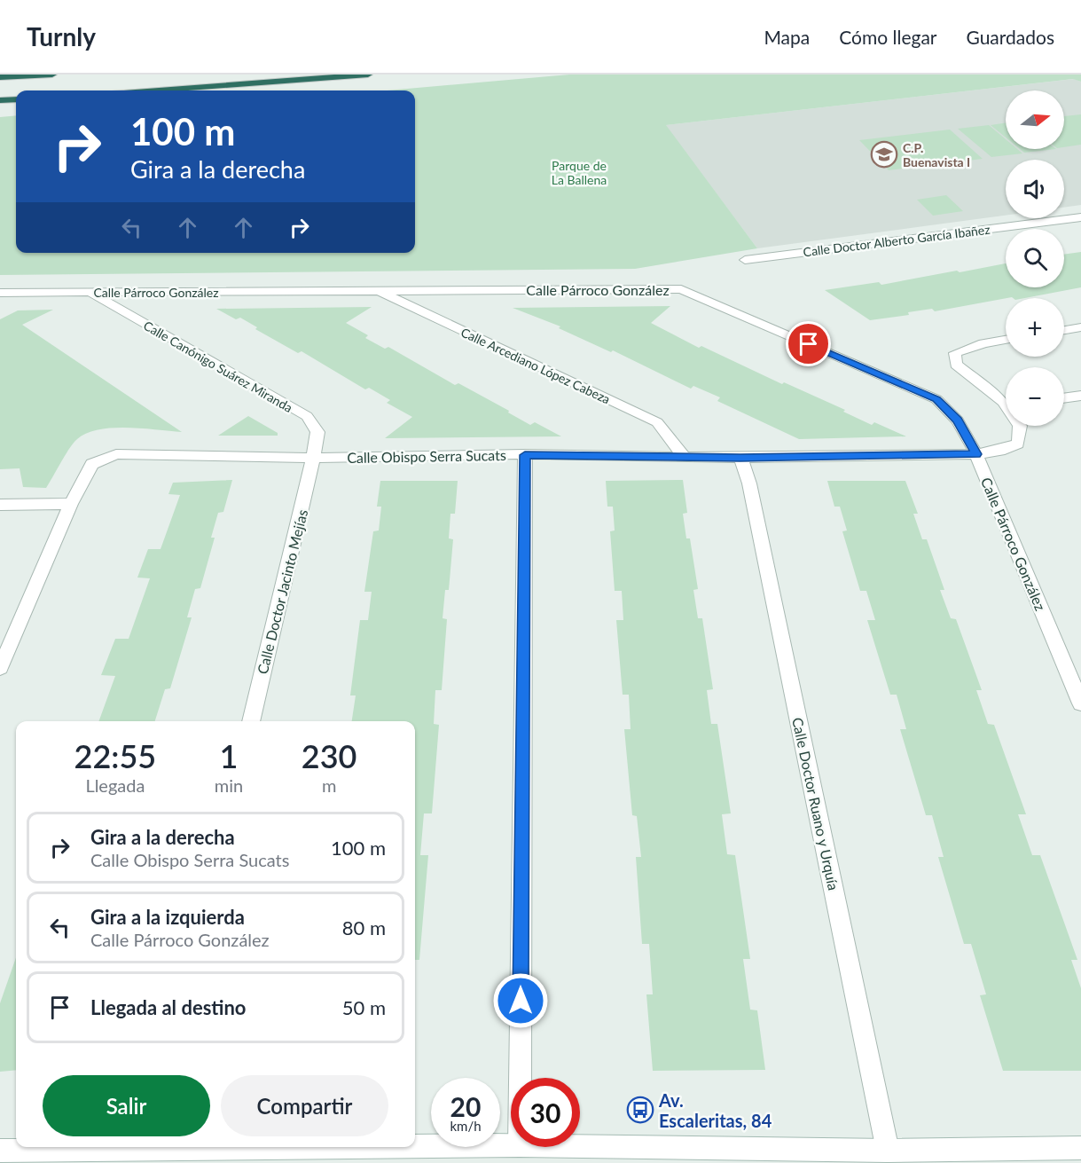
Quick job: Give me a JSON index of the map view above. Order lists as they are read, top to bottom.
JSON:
{
  "streets": {
    "street": [
      "Calle Doctor Alberto García Ibañez",
      "Calle Párroco González",
      "Calle Arcediano López Cabeza",
      "Calle Canónigo Suárez Miranda",
      "Calle Obispo Serra Sucats",
      "Calle Doctor Jacinto Mejías",
      "Calle Doctor Ruano y Urquía"
    ]
  },
  "crossings": [
    ["Calle Párroco González", "Calle Arcediano López Cabeza"],
    ["Calle Párroco González", "Calle Canónigo Suárez Miranda"],
    ["Calle Párroco González", "Calle Obispo Serra Sucats"],
    ["Calle Arcediano López Cabeza", "Calle Obispo Serra Sucats"],
    ["Calle Canónigo Suárez Miranda", "Calle Obispo Serra Sucats"],
    ["Calle Canónigo Suárez Miranda", "Calle Doctor Jacinto Mejías"],
    ["Calle Obispo Serra Sucats", "Calle Doctor Jacinto Mejías"],
    ["Calle Obispo Serra Sucats", "Calle Doctor Ruano y Urquía"]
  ],
  "parks": ["Parque de La Ballena"],
  "places": {
    "school or university": ["C.P. Buenavista I"],
    "bus stop": ["Av. Escaleritas, 84"]
  },
  "north": "right",
  "page": {
    "header": "Turnly",
    "nav": ["Mapa", "Cómo llegar", "Guardados"],
    "map_buttons": ["+", "−"],
    "turn": ["100 m", "Gira a la derecha"],
    "eta": [
      "22:55",
      "Llegada",
      "1",
      "min",
      "230",
      "m"
    ],
    "list": [
      {
        "name": "Gira a la derecha",
        "note": "Calle Obispo Serra Sucats",
        "value": "100 m"
      },
      {
        "name": "Gira a la izquierda",
        "note": "Calle Párroco González",
        "value": "80 m"
      },
      {
        "name": "Llegada al destino",
        "value": "50 m"
      }
    ],
    "buttons": ["Salir", "Compartir"],
    "speed": "20 km/h",
    "limit": "30"
  }
}
